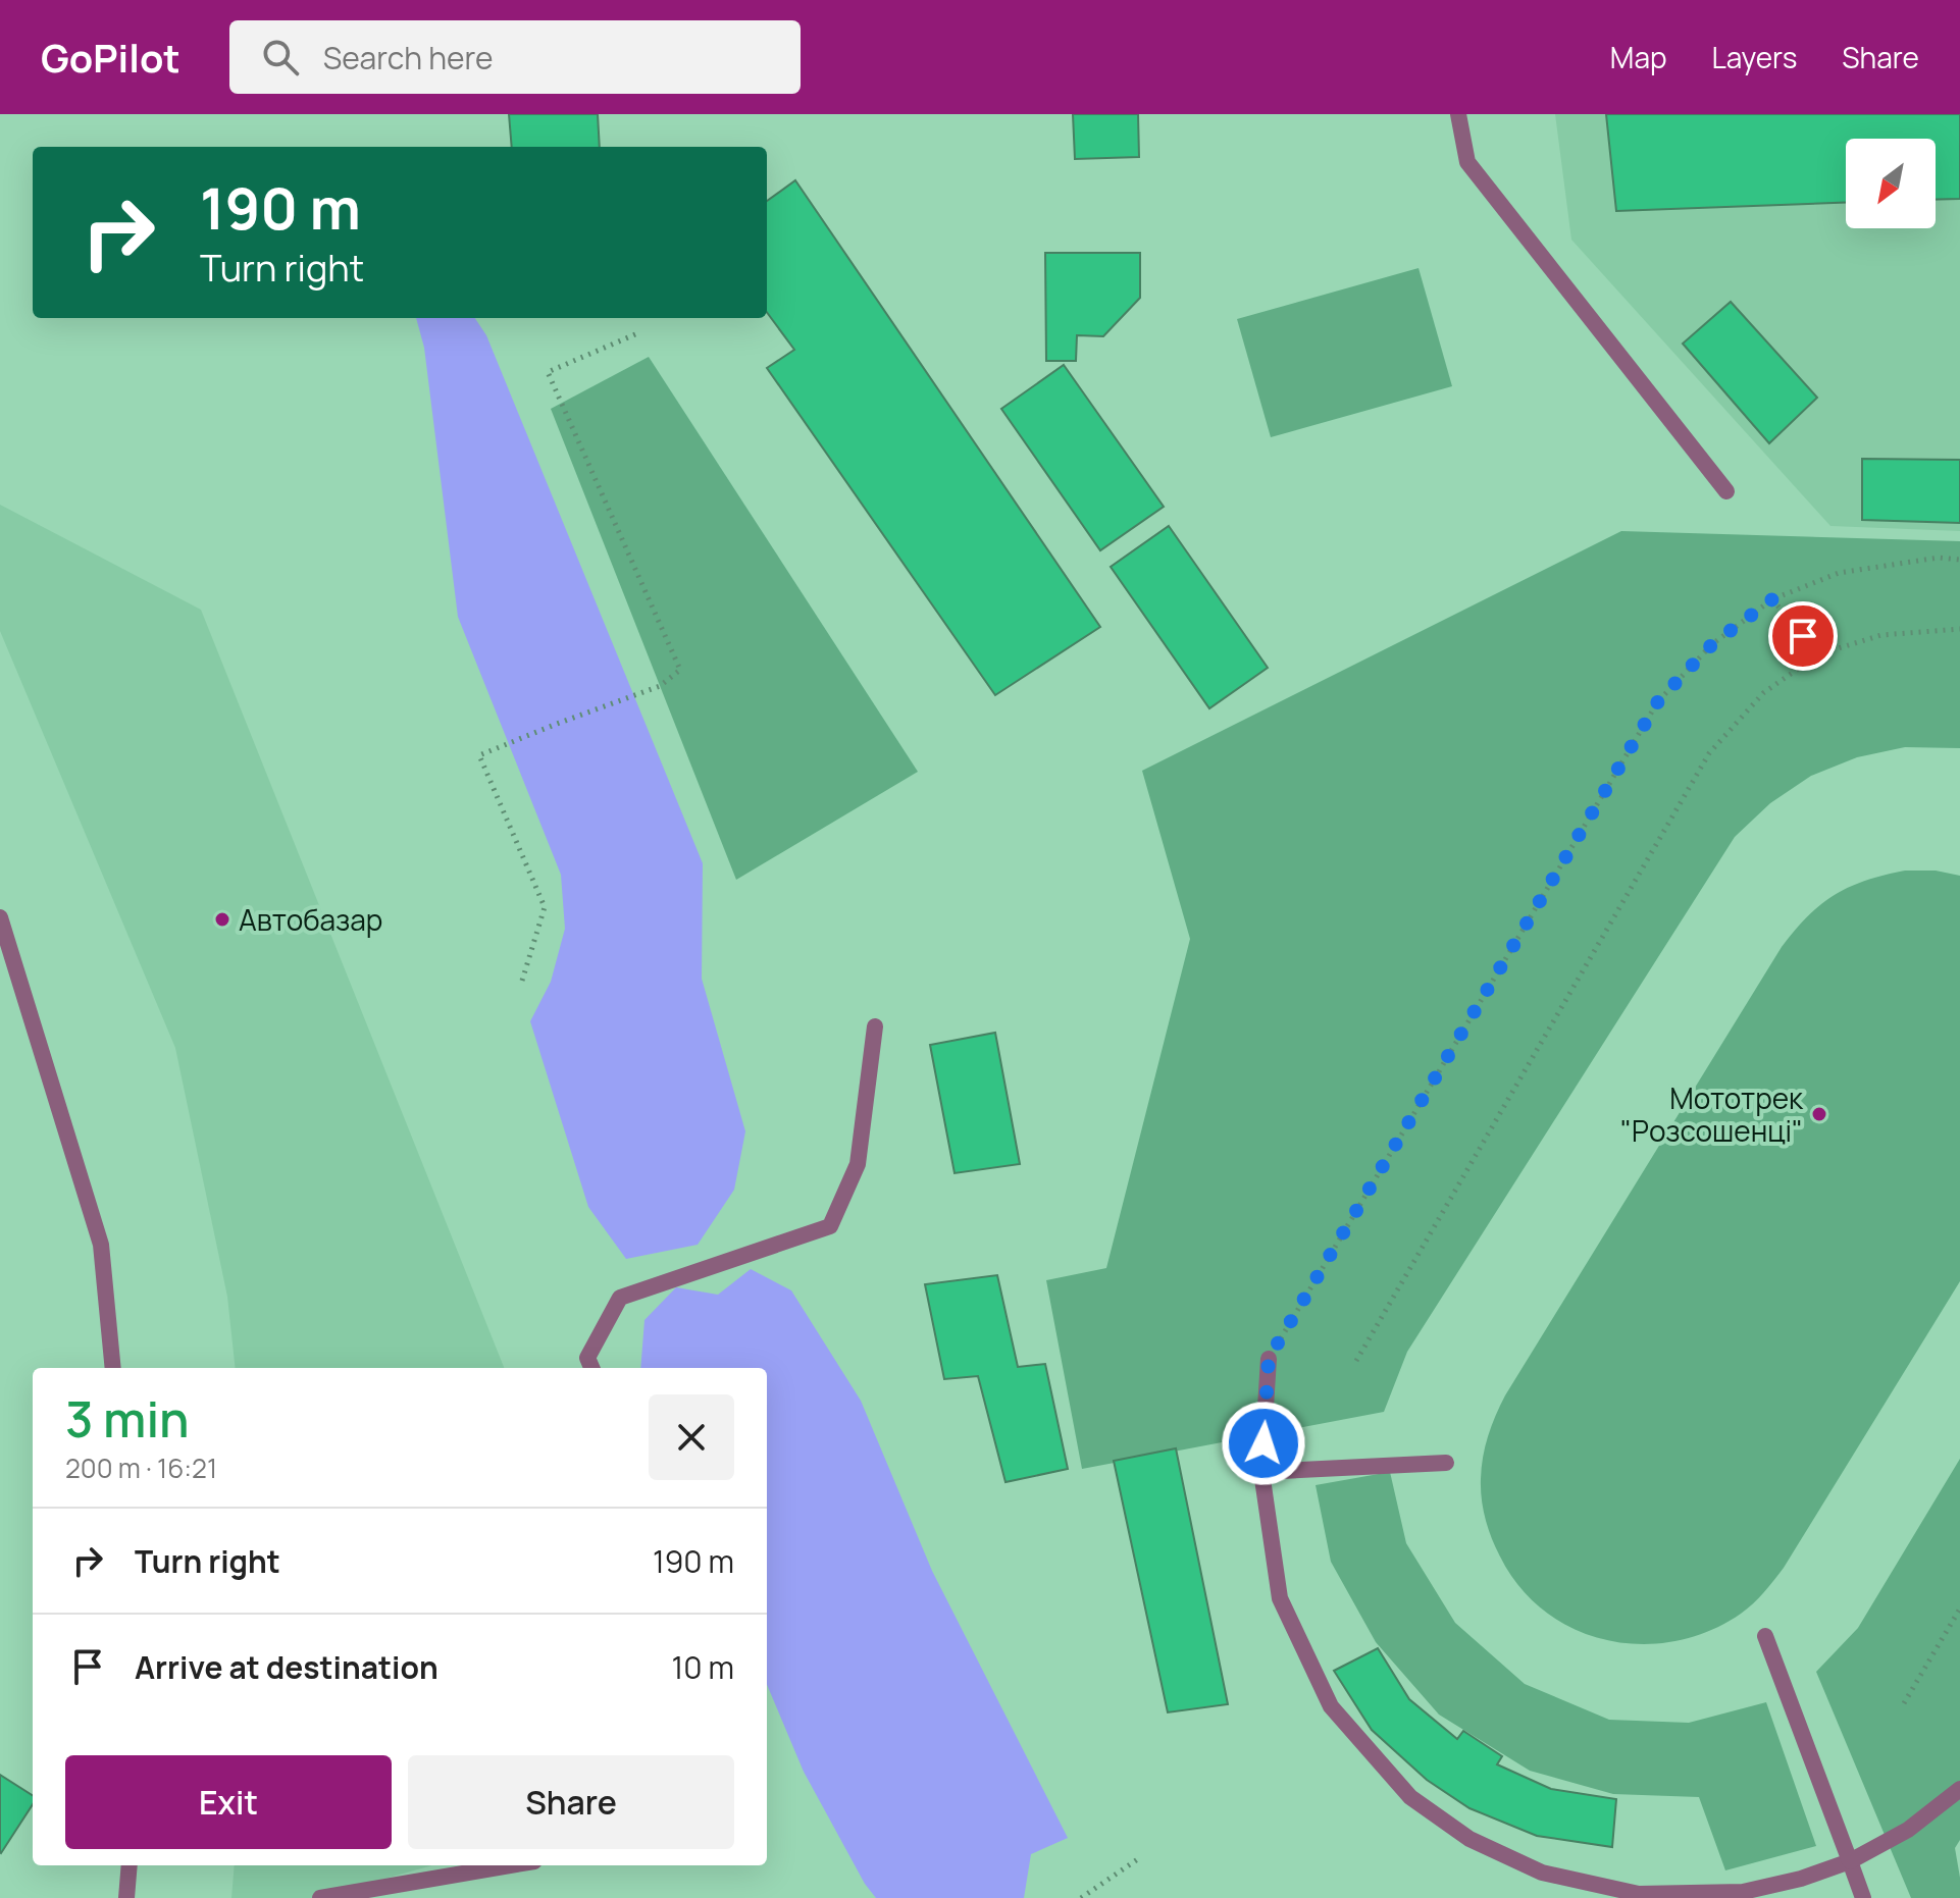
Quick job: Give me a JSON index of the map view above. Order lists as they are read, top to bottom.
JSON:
{
  "places": ["Автобазар", "Мототрек \"Розсошенці\""],
  "north": "bottom left",
  "page": {
    "header": "GoPilot",
    "search": "Search here",
    "nav": ["Map", "Layers", "Share"],
    "turn": ["190 m", "Turn right"],
    "heading": ["3 min", "200 m · 16:21"],
    "list": [
      {
        "name": "Turn right",
        "value": "190 m"
      },
      {
        "name": "Arrive at destination",
        "value": "10 m"
      }
    ],
    "buttons": ["Exit", "Share"]
  }
}
